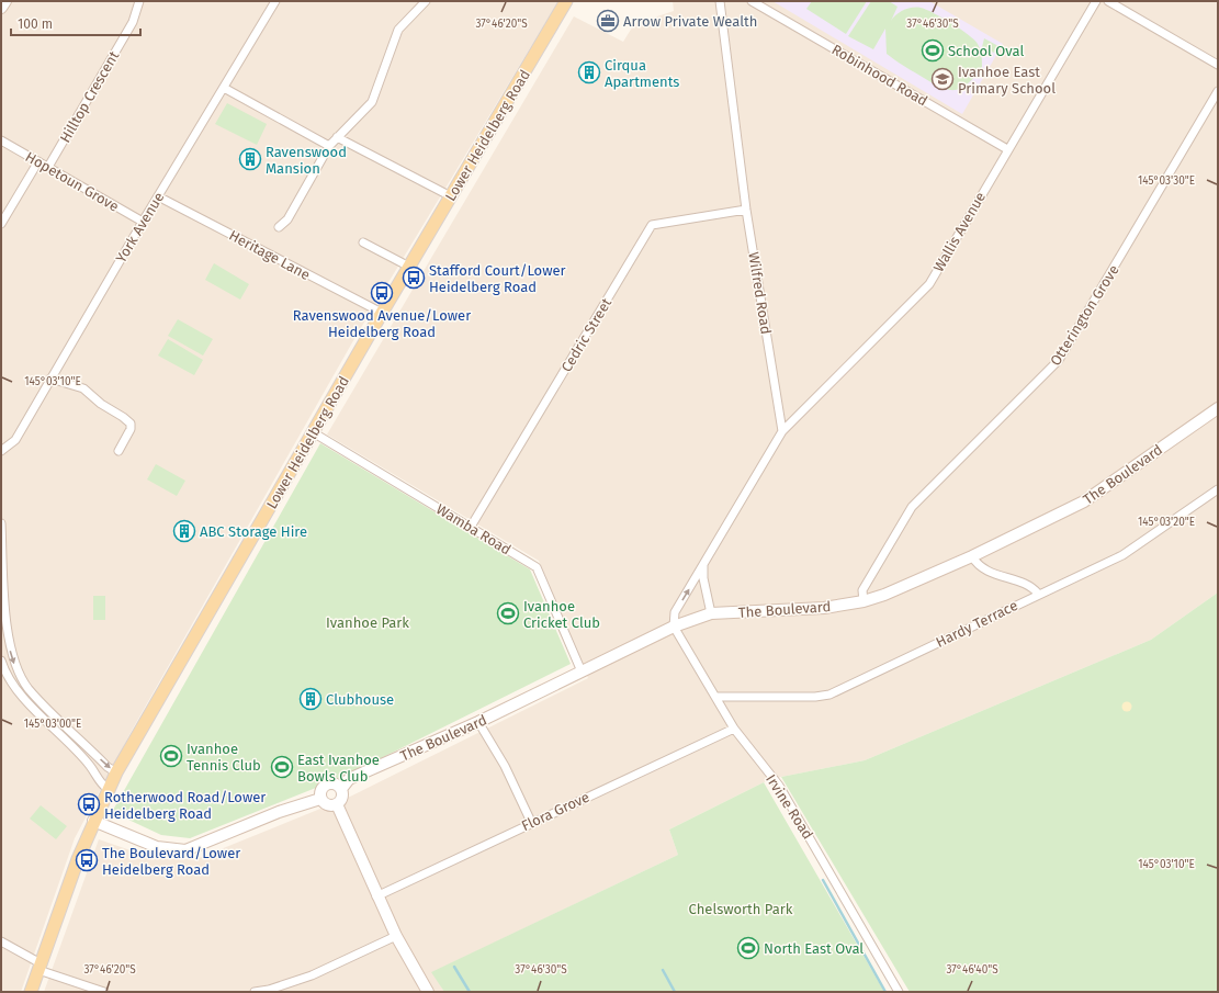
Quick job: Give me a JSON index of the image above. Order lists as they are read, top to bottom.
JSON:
{
  "streets": {
    "main road": ["Lower Heidelberg Road"],
    "street": [
      "Robinhood Road",
      "Hilltop Crescent",
      "Hopetoun Grove",
      "York Avenue",
      "Wallis Avenue",
      "Heritage Lane",
      "Wilfred Road",
      "Otterington Grove",
      "Cedric Street",
      "The Boulevard",
      "Wamba Road",
      "Hardy Terrace",
      "Irvine Road",
      "Flora Grove"
    ]
  },
  "crossings": [
    ["Robinhood Road", "Wallis Avenue"],
    ["Hilltop Crescent", "Hopetoun Grove"],
    ["Lower Heidelberg Road", "Heritage Lane"],
    ["Lower Heidelberg Road", "Wamba Road"],
    ["Hopetoun Grove", "York Avenue"],
    ["York Avenue", "Heritage Lane"],
    ["Wallis Avenue", "Wilfred Road"],
    ["Wilfred Road", "Cedric Street"],
    ["Otterington Grove", "The Boulevard"],
    ["Cedric Street", "Wamba Road"],
    ["The Boulevard", "Wamba Road"],
    ["The Boulevard", "Irvine Road"],
    ["Hardy Terrace", "Irvine Road"],
    ["Irvine Road", "Flora Grove"]
  ],
  "parks": ["Ivanhoe Park", "Chelsworth Park"],
  "places": {
    "office": ["Arrow Private Wealth"],
    "sports": [
      "School Oval",
      "Ivanhoe Cricket Club",
      "Ivanhoe Tennis Club",
      "East Ivanhoe Bowls Club",
      "North East Oval"
    ],
    "building": [
      "Cirqua Apartments",
      "Ravenswood Mansion",
      "ABC Storage Hire",
      "Clubhouse"
    ],
    "school or university": ["Ivanhoe East Primary School"],
    "bus stop": [
      "Stafford Court/Lower Heidelberg Road",
      "Ravenswood Avenue/Lower Heidelberg Road",
      "Rotherwood Road/Lower Heidelberg Road",
      "The Boulevard/Lower Heidelberg Road"
    ]
  },
  "scale_bar": "100 m",
  "coordinates": [
    "37°46'20\"S",
    "37°46'30\"S",
    "145°03'30\"E",
    "145°03'10\"E",
    "145°03'20\"E",
    "145°03'00\"E",
    "37°46'40\"S"
  ]
}
